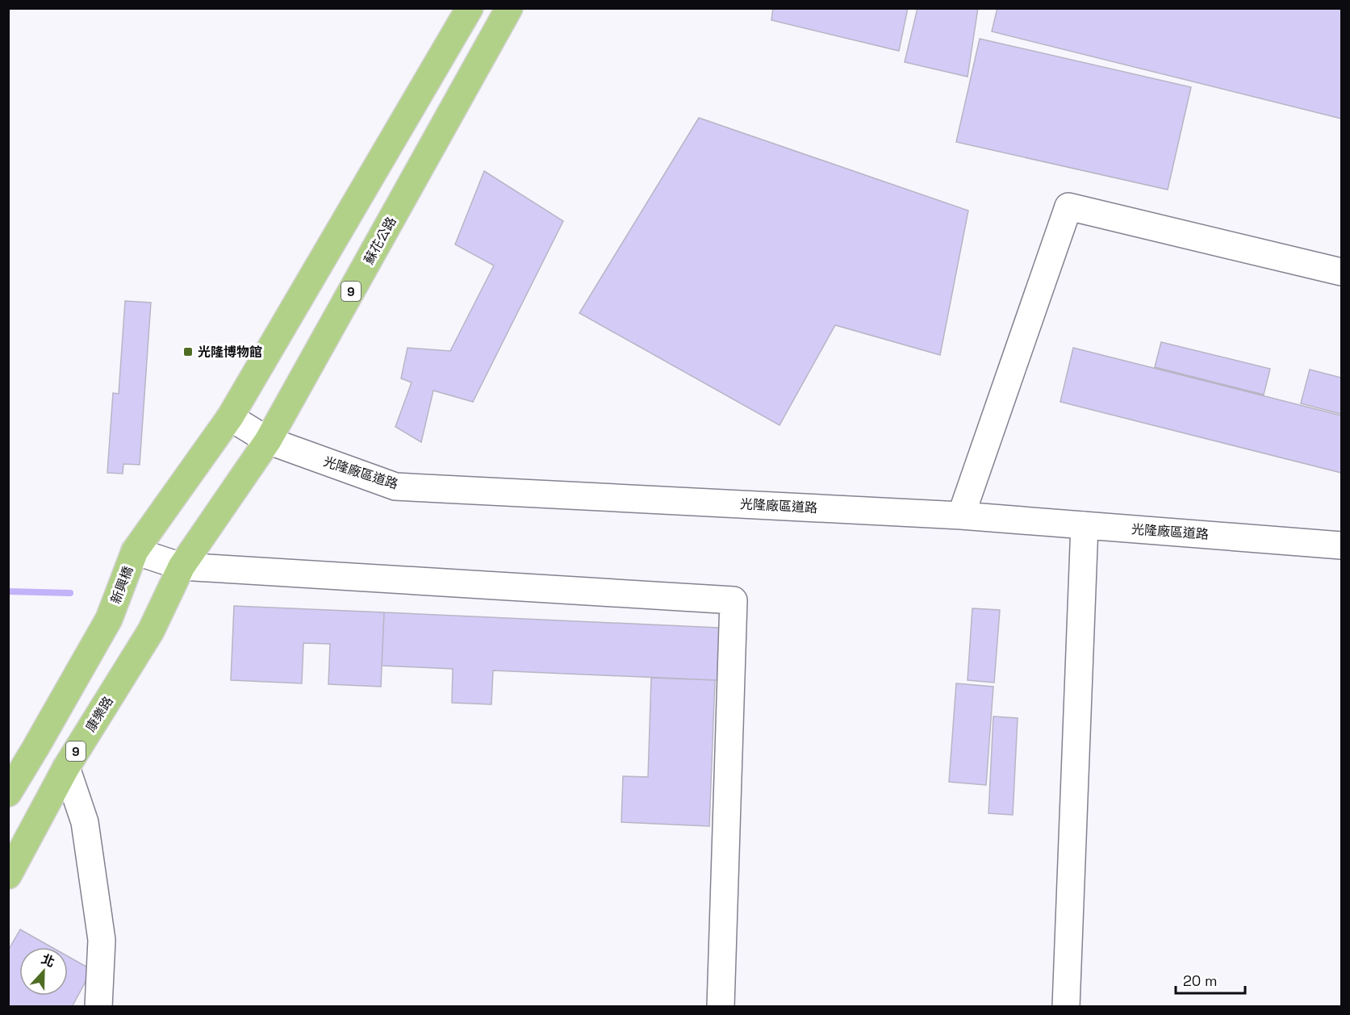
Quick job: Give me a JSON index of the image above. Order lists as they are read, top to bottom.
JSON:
{
  "streets": {
    "main road": [
      "蘇花公路",
      "9",
      "新興橋",
      "康樂路"
    ],
    "street": ["光隆廠區道路"]
  },
  "crossings": [
    ["蘇花公路", "光隆廠區道路"],
    ["蘇花公路", "康樂路"]
  ],
  "places": {
    "transit": ["光隆博物館"]
  },
  "scale_bar": "20 m",
  "north": "top"
}
